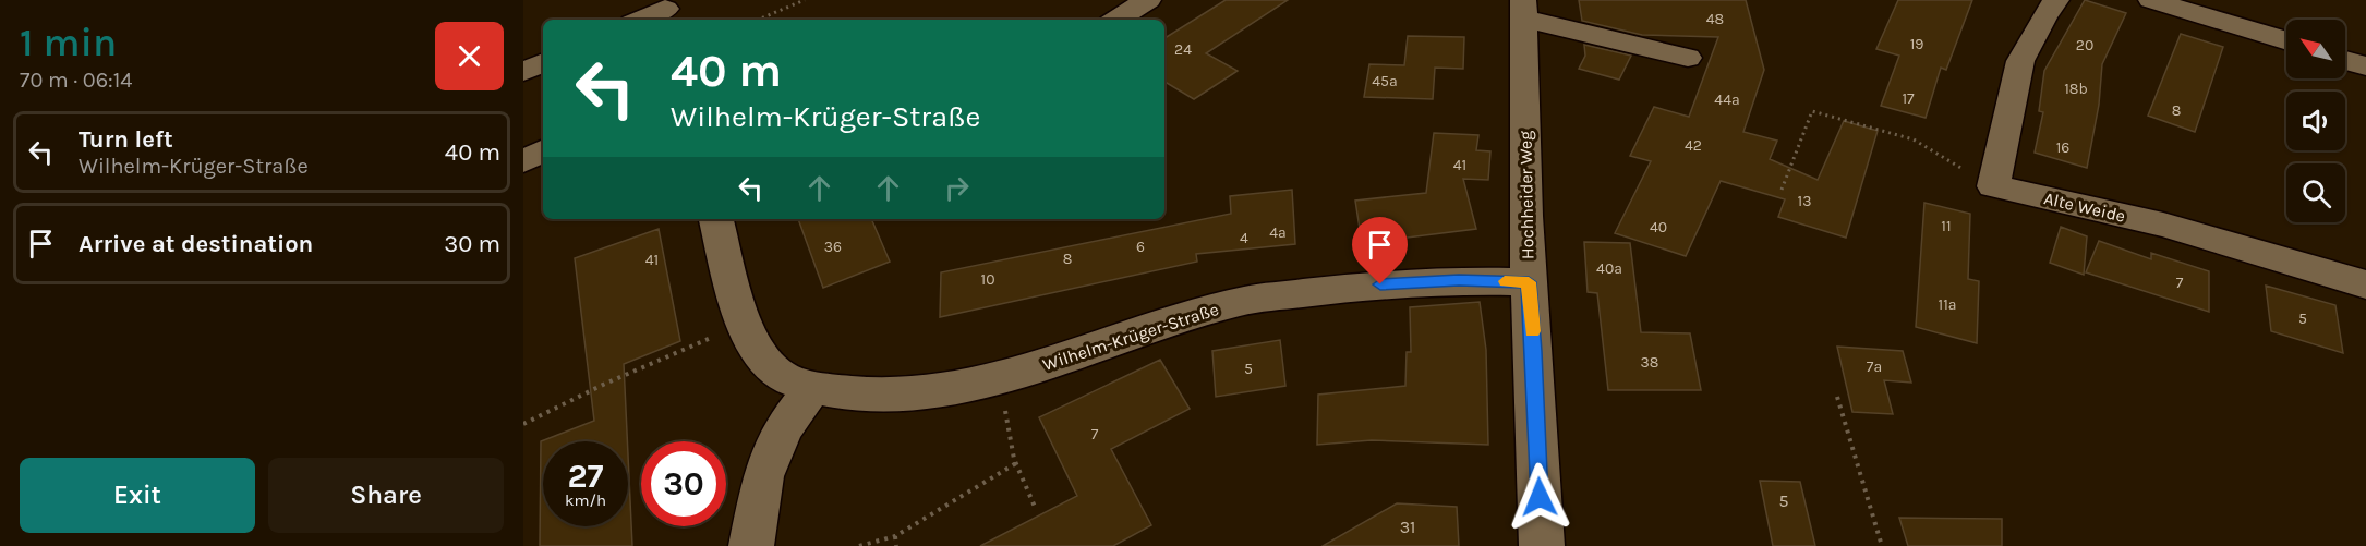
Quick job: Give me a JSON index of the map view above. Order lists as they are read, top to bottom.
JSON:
{
  "streets": {
    "street": ["Hochheider Weg", "Alte Weide", "Wilhelm-Krüger-Straße"]
  },
  "crossings": [
    ["Hochheider Weg", "Wilhelm-Krüger-Straße"]
  ],
  "house_numbers": [
    "48",
    "19",
    "20",
    "24",
    "45a",
    "18b",
    "17",
    "44a",
    "8",
    "42",
    "16",
    "41",
    "13",
    "11",
    "40",
    "4a",
    "4",
    "36",
    "6",
    "8",
    "41",
    "40a",
    "10",
    "7",
    "11a",
    "5",
    "38",
    "7a",
    "5",
    "7",
    "5",
    "31"
  ],
  "north": "top left",
  "page": {
    "heading": ["1 min", "70 m · 06:14"],
    "turn": ["40 m", "Wilhelm-Krüger-Straße"],
    "list": [
      {
        "name": "Turn left",
        "note": "Wilhelm-Krüger-Straße",
        "value": "40 m"
      },
      {
        "name": "Arrive at destination",
        "value": "30 m"
      }
    ],
    "speed": "27 km/h",
    "limit": "30",
    "buttons": ["Exit", "Share"]
  }
}
